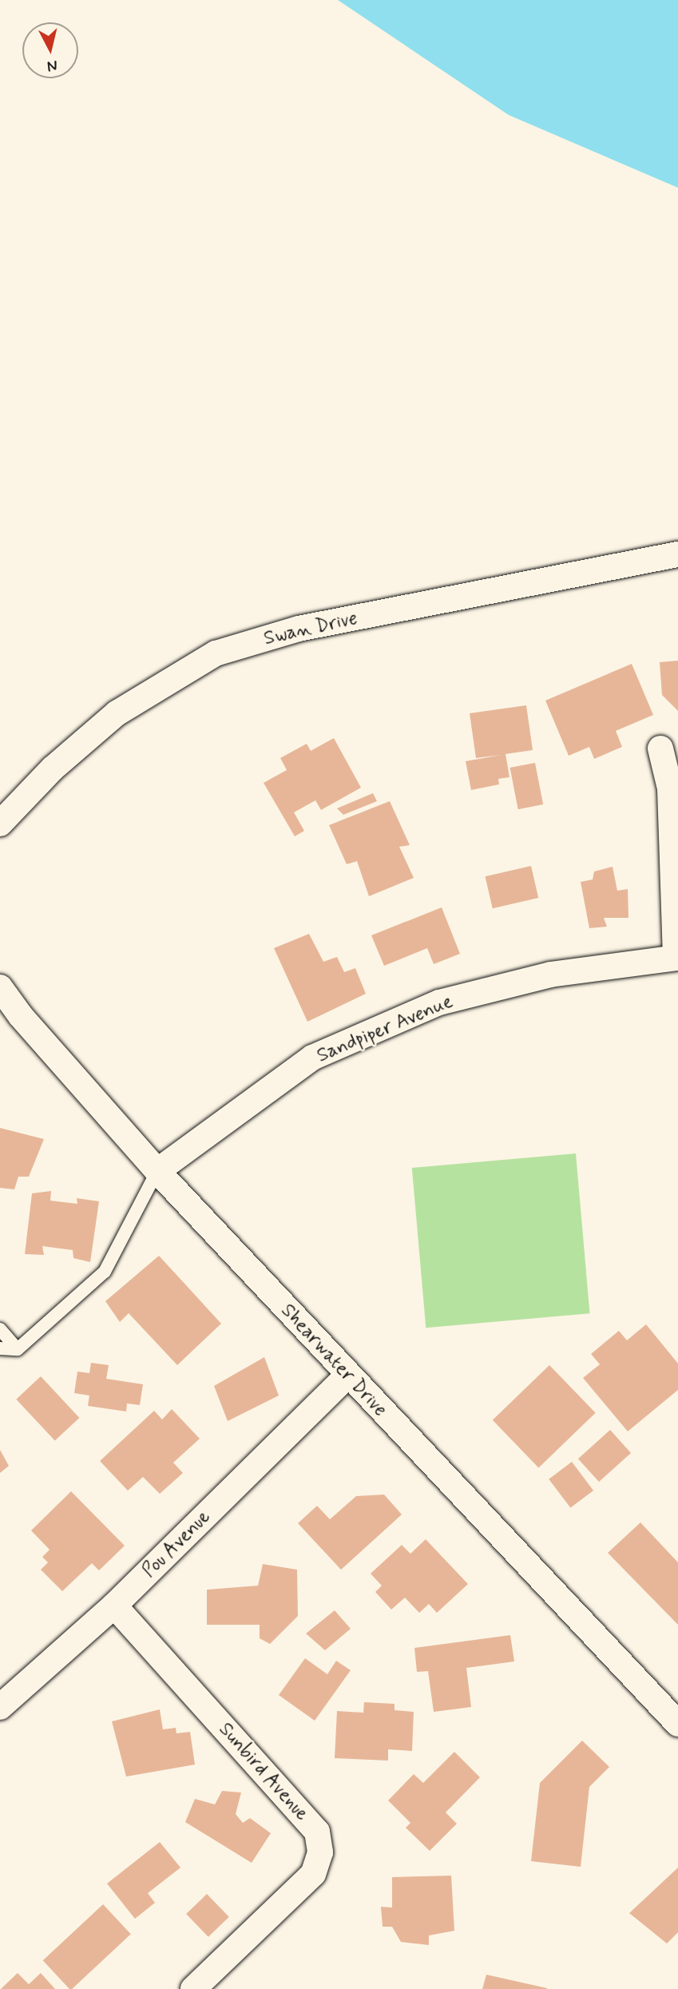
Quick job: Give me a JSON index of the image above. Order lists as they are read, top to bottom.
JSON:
{
  "streets": {
    "street": [
      "Swan Drive",
      "Sandpiper Avenue",
      "Shearwater Drive",
      "Pou Avenue",
      "Sunbird Avenue"
    ]
  },
  "crossings": [
    ["Sandpiper Avenue", "Shearwater Drive"],
    ["Shearwater Drive", "Pou Avenue"],
    ["Pou Avenue", "Sunbird Avenue"]
  ],
  "north": "bottom"
}
